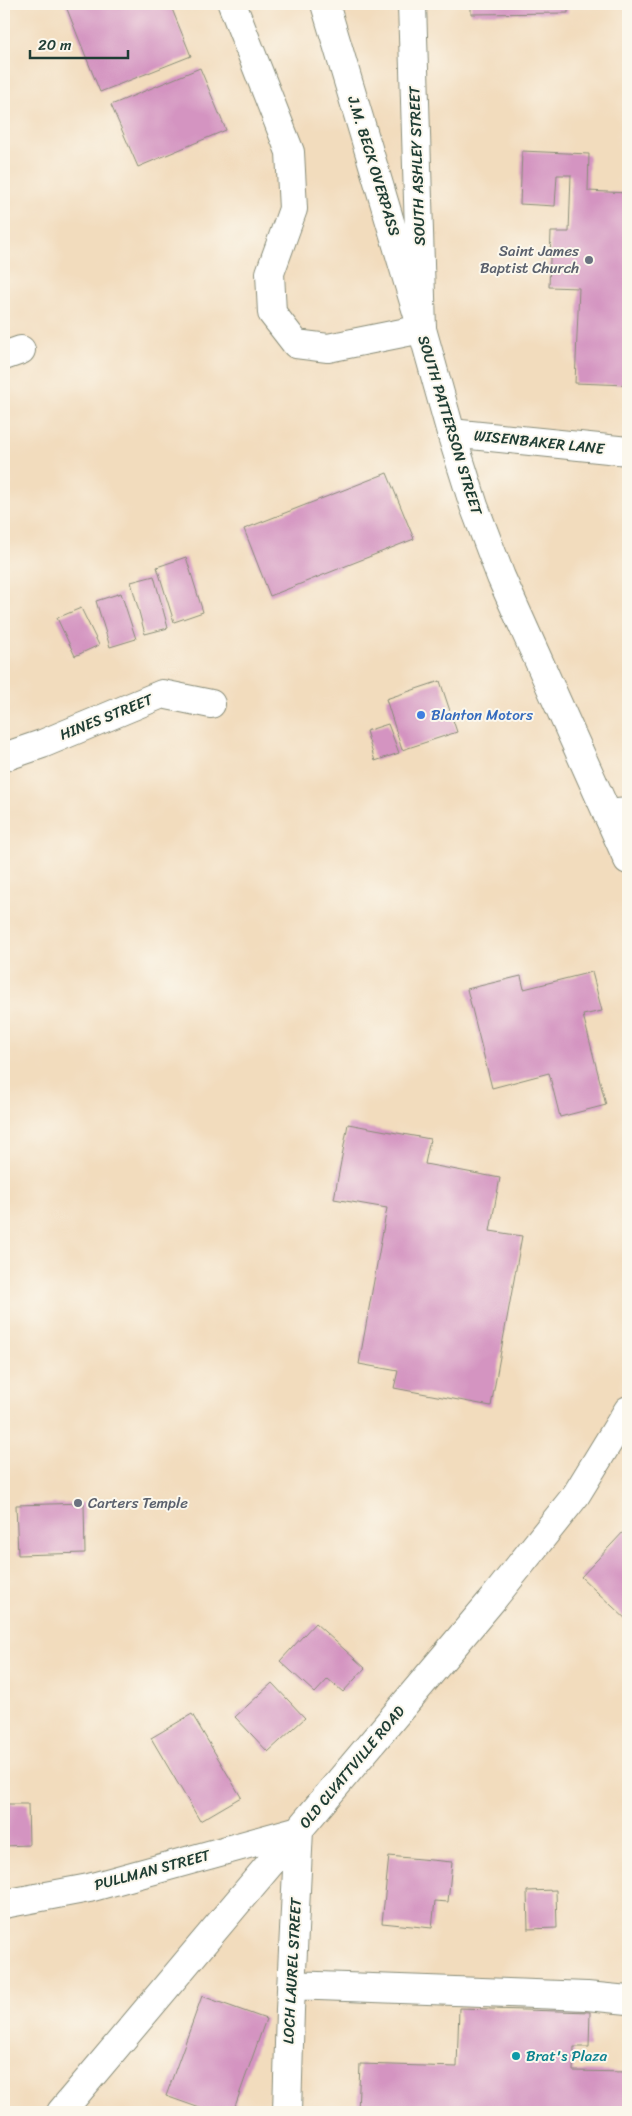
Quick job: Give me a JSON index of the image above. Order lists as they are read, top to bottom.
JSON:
{
  "streets": {
    "street": [
      "J.M. BECK OVERPASS",
      "SOUTH ASHLEY STREET",
      "SOUTH PATTERSON STREET",
      "WISENBAKER LANE",
      "HINES STREET",
      "OLD CLYATTVILLE ROAD",
      "PULLMAN STREET",
      "LOCH LAUREL STREET"
    ]
  },
  "crossings": [
    ["J.M. BECK OVERPASS", "SOUTH ASHLEY STREET"],
    ["J.M. BECK OVERPASS", "SOUTH PATTERSON STREET"],
    ["SOUTH ASHLEY STREET", "SOUTH PATTERSON STREET"],
    ["SOUTH PATTERSON STREET", "WISENBAKER LANE"],
    ["OLD CLYATTVILLE ROAD", "PULLMAN STREET"],
    ["OLD CLYATTVILLE ROAD", "LOCH LAUREL STREET"],
    ["PULLMAN STREET", "LOCH LAUREL STREET"]
  ],
  "places": [
    "Saint James Baptist Church",
    "Blanton Motors",
    "Carters Temple",
    "Brat's Plaza"
  ],
  "scale_bar": "20 m"
}
